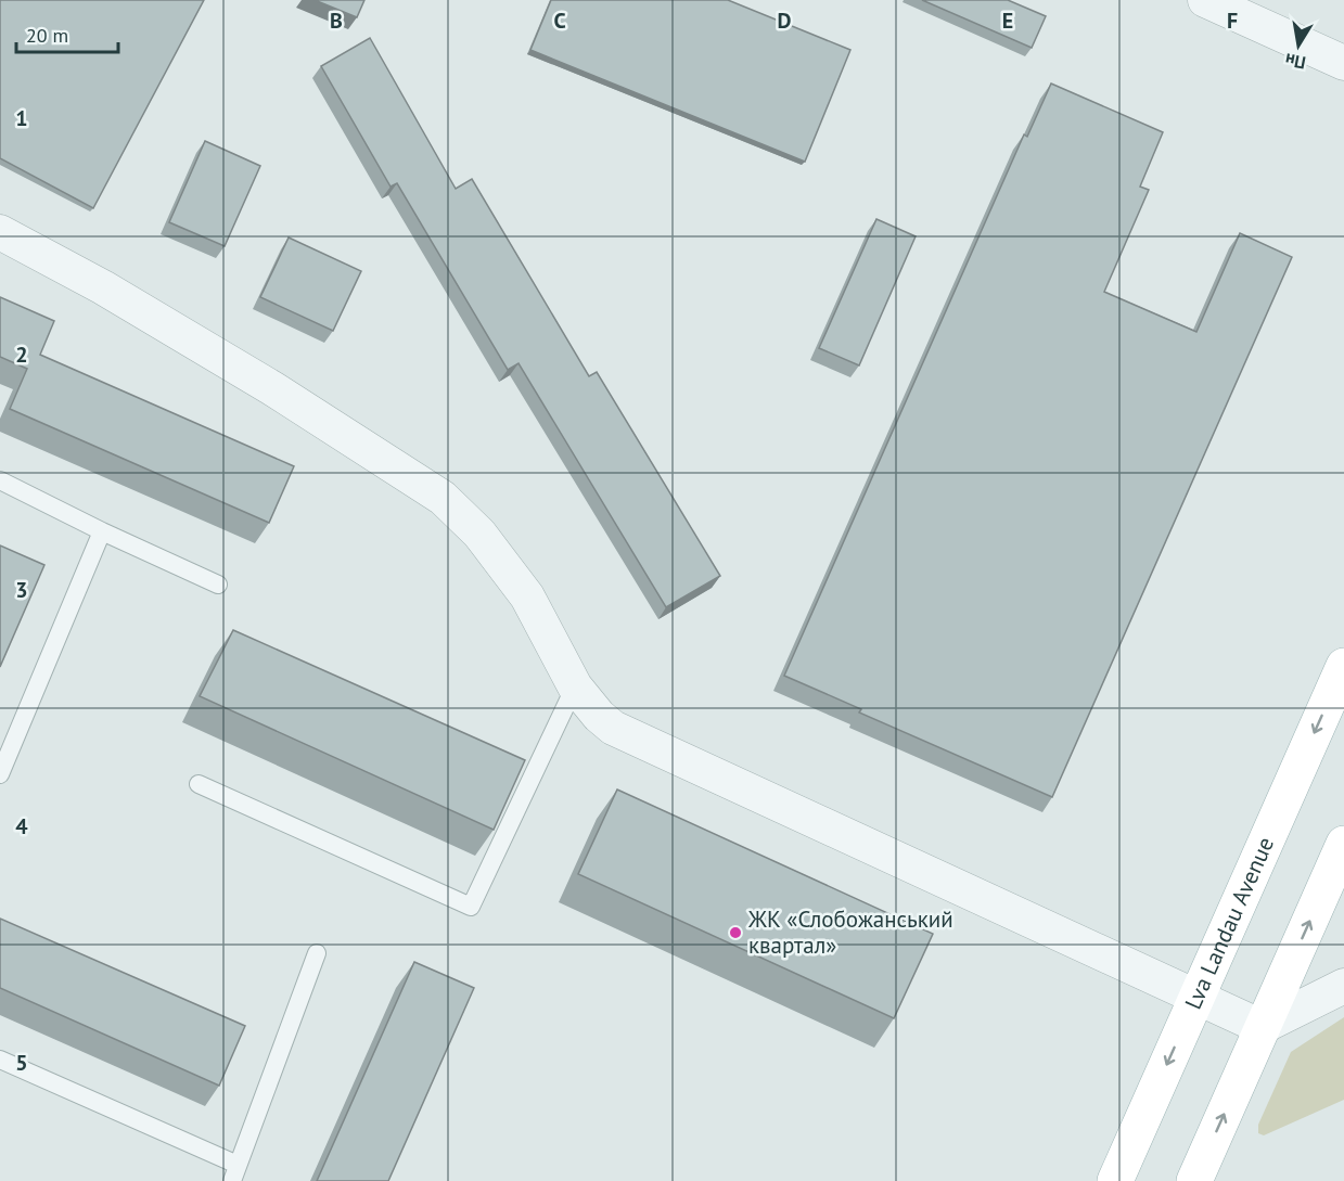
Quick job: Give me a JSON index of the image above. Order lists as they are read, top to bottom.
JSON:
{
  "streets": {
    "main road": ["Lva Landau Avenue"]
  },
  "places": ["ЖК «Слобожанський квартал»"],
  "scale_bar": "20 m",
  "north": "bottom",
  "grid": {
    "columns": [
      "B",
      "C",
      "D",
      "E",
      "F"
    ],
    "rows": [
      "1",
      "2",
      "3",
      "4",
      "5"
    ]
  }
}
